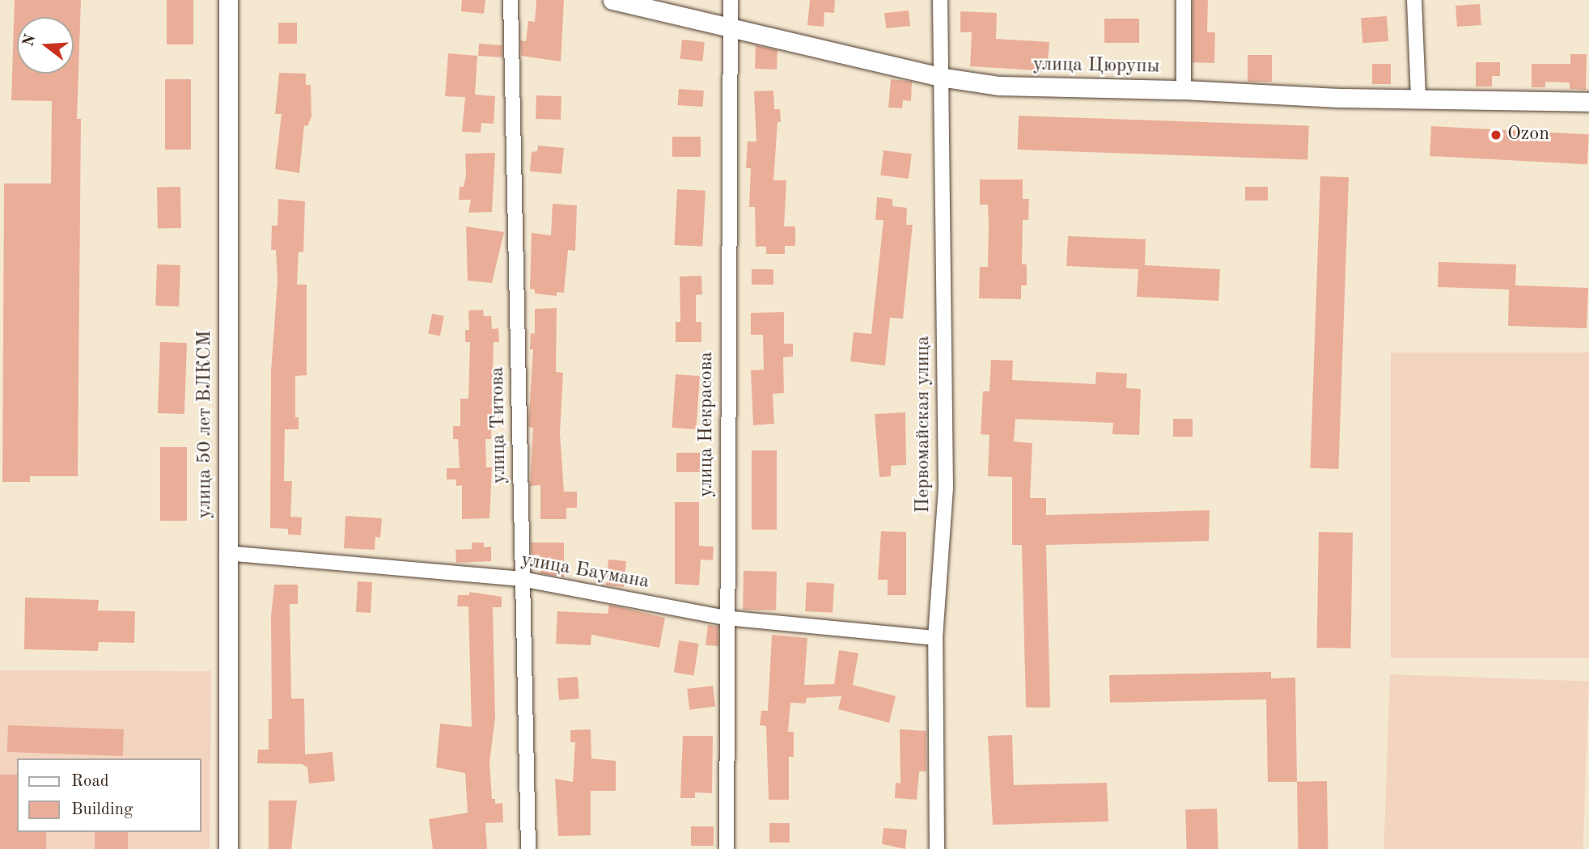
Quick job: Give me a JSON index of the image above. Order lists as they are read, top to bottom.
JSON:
{
  "streets": {
    "street": [
      "улица Цюрупы",
      "улица 50 лет ВЛКСМ",
      "улица Некрасова",
      "Первомайская улица",
      "улица Титова",
      "улица Баумана"
    ]
  },
  "crossings": [
    ["улица Цюрупы", "улица Некрасова"],
    ["улица Цюрупы", "Первомайская улица"],
    ["улица 50 лет ВЛКСМ", "улица Баумана"],
    ["улица Некрасова", "улица Баумана"],
    ["Первомайская улица", "улица Баумана"],
    ["улица Титова", "улица Баумана"]
  ],
  "places": ["Ozon"],
  "legend": ["Road", "Building"],
  "north": "left"
}
